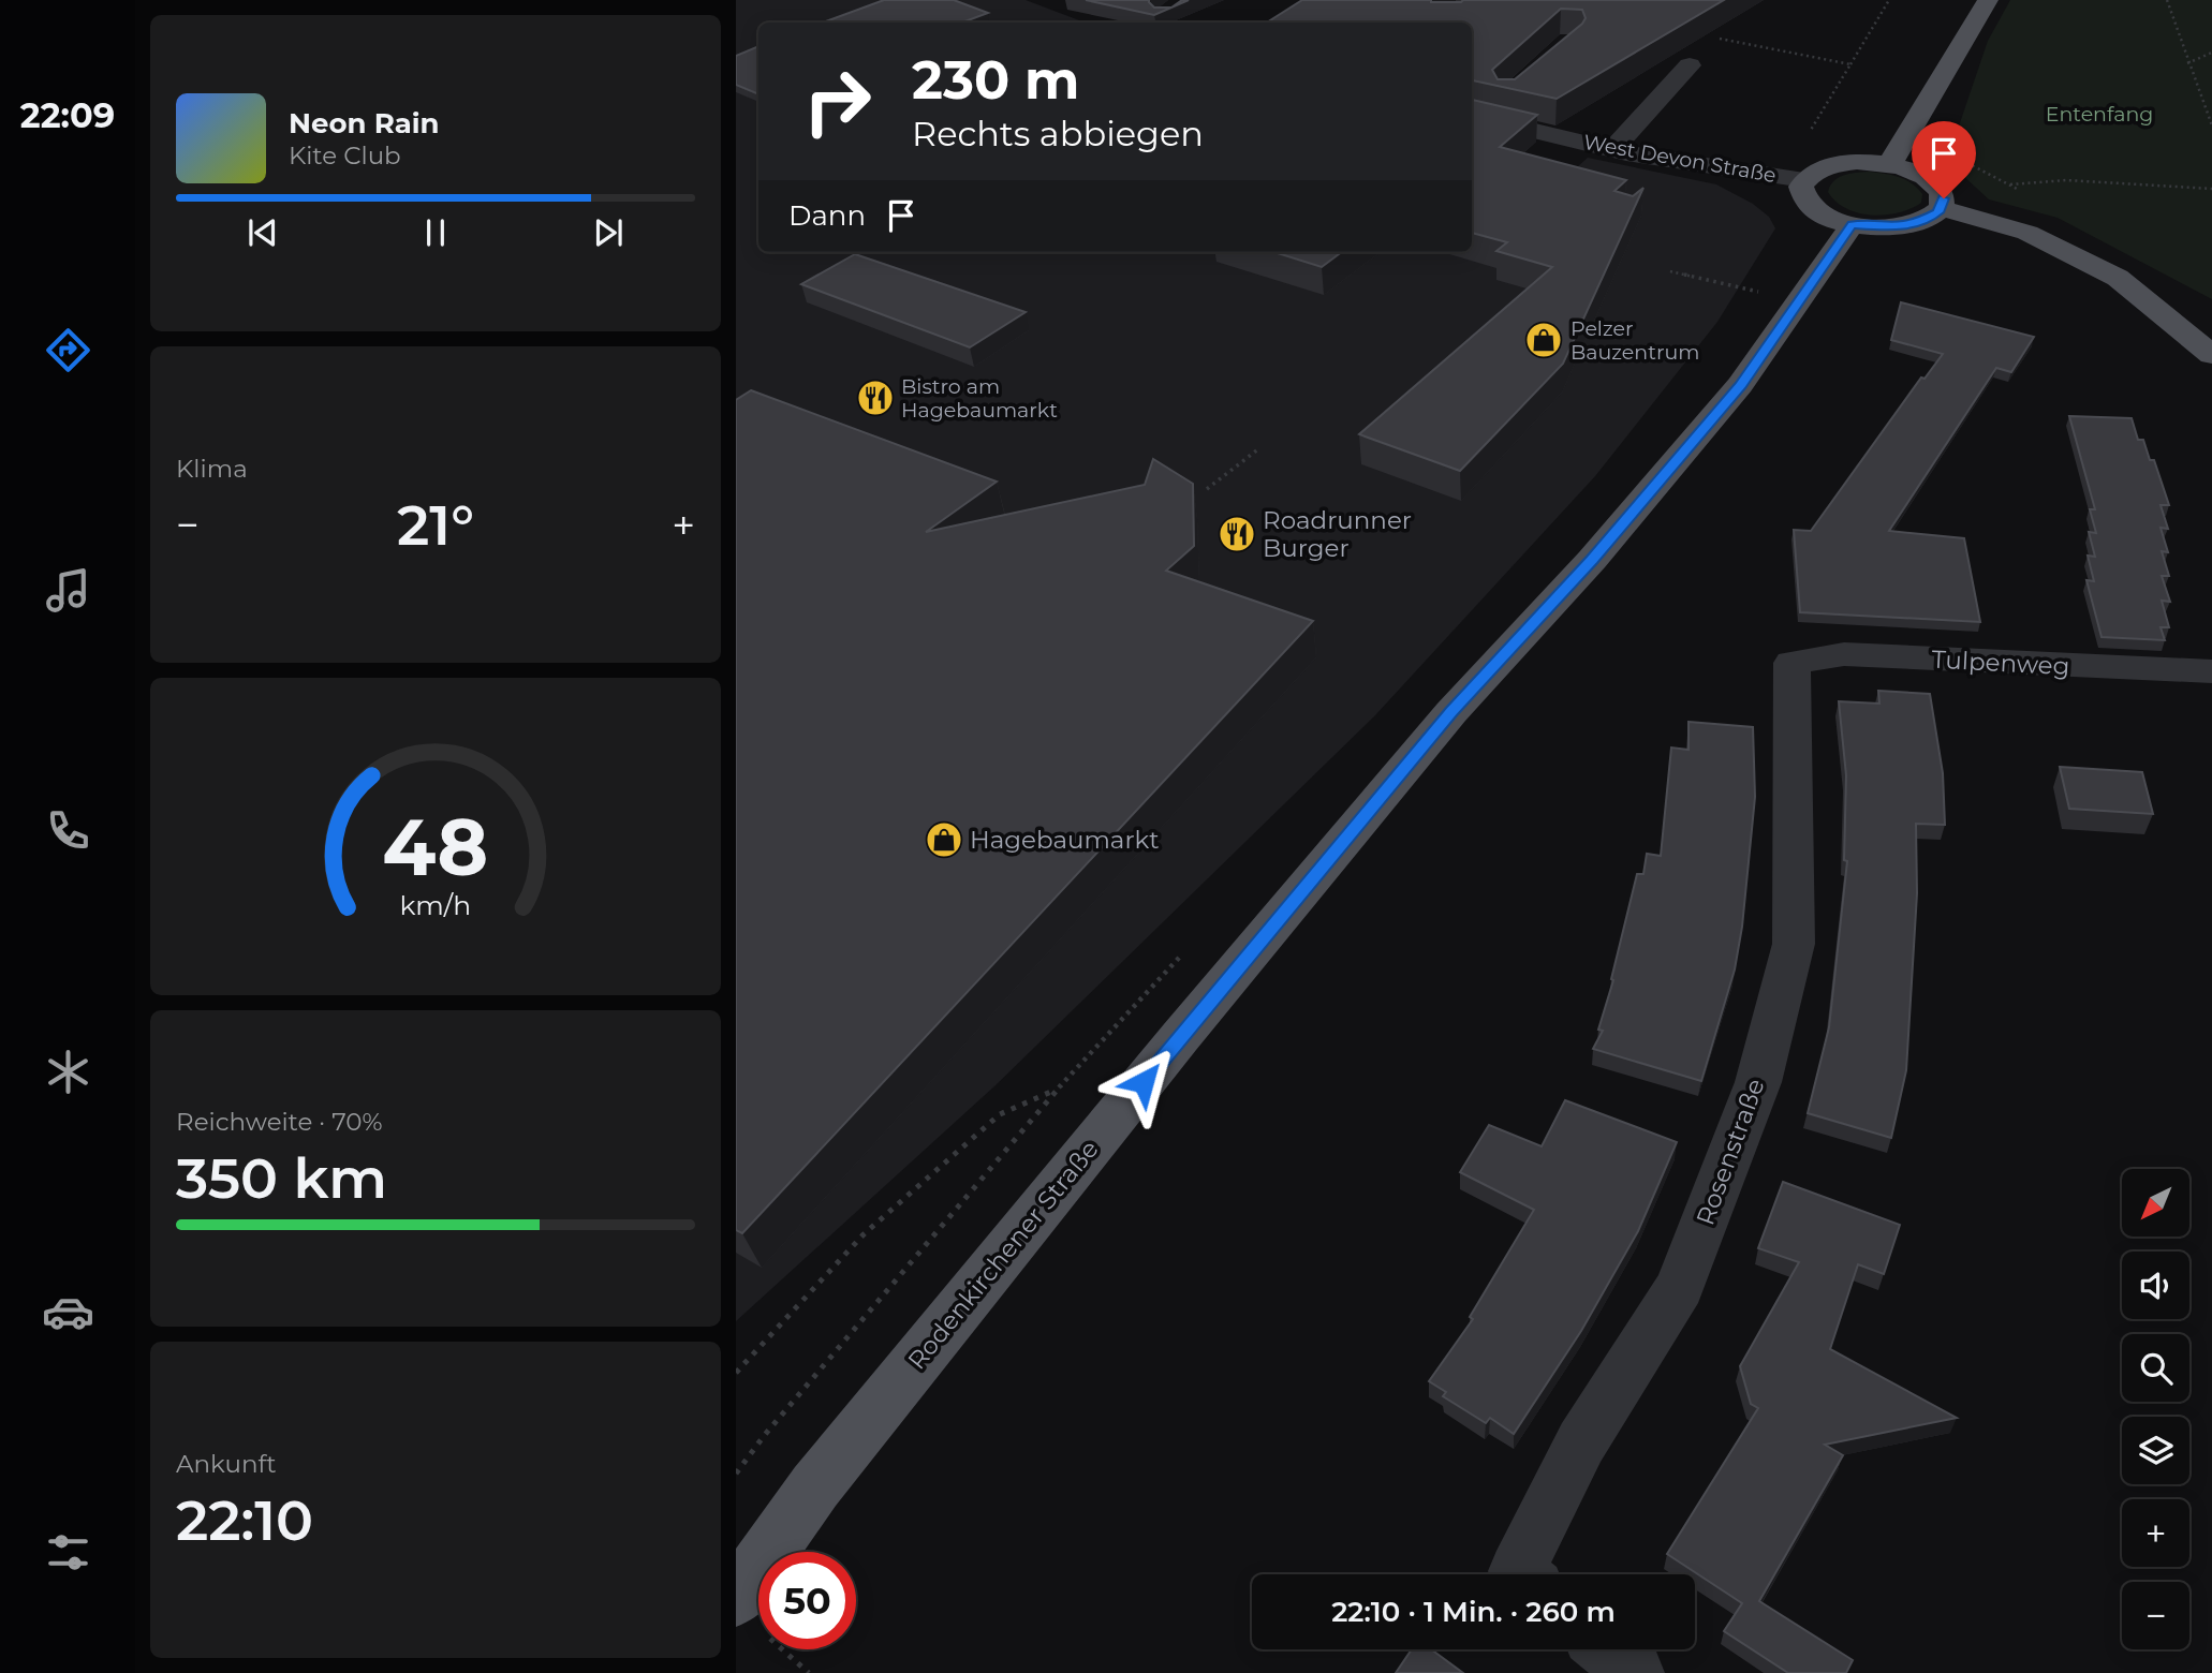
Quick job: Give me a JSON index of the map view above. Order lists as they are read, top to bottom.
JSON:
{
  "streets": {
    "main road": ["Rodenkirchener Straße"],
    "street": ["West Devon Straße", "Tulpenweg", "Rosenstraße"]
  },
  "crossings": [
    ["Tulpenweg", "Rosenstraße"]
  ],
  "parks": ["Entenfang"],
  "places": {
    "shop": ["Pelzer Bauzentrum", "Hagebaumarkt"],
    "restaurant": ["Bistro am Hagebaumarkt", "Roadrunner Burger"]
  },
  "north": "bottom left",
  "page": {
    "tabs": "22:09",
    "turn": ["230 m", "Rechts abbiegen"],
    "song": ["Neon Rain", "Kite Club"],
    "then": "Dann",
    "tile": [
      "Klima",
      ["Reichweite · 70%", "350 km"],
      ["Ankunft", "22:10"]
    ],
    "heat": ["−", "21°", "+"],
    "map_buttons": ["+", "−"],
    "limit": "50",
    "trip": "22:10 · 1 Min. · 260 m",
    "gauge": ["48", "km/h"]
  }
}
